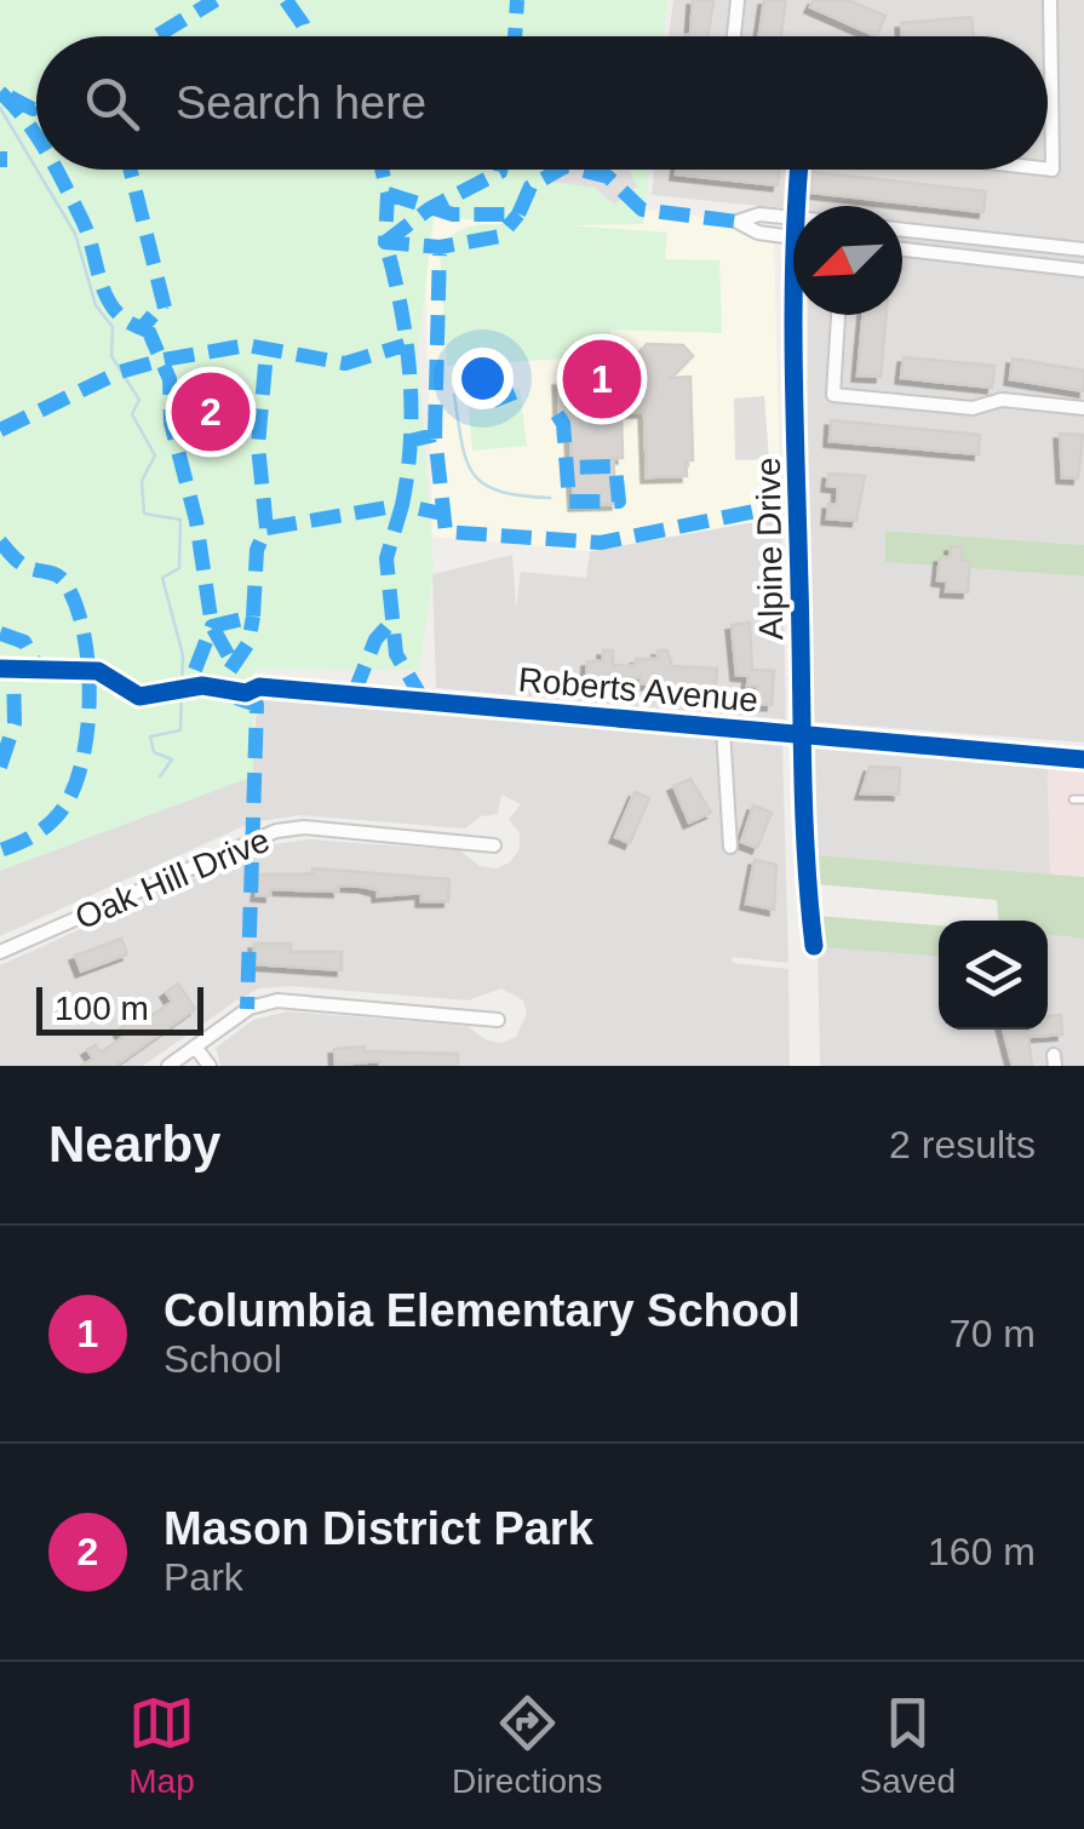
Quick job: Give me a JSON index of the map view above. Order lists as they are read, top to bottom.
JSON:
{
  "streets": {
    "street": ["Alpine Drive", "Roberts Avenue", "Oak Hill Drive"]
  },
  "crossings": [
    ["Alpine Drive", "Roberts Avenue"]
  ],
  "scale_bar": "100 m",
  "north": "bottom left",
  "page": {
    "search": "Search here",
    "pins": ["1", "2"],
    "scale": "100 m",
    "heading": ["Nearby", "2 results"],
    "list": [
      {
        "mark": "1",
        "name": "Columbia Elementary School",
        "note": "School",
        "value": "70 m"
      },
      {
        "mark": "2",
        "name": "Mason District Park",
        "note": "Park",
        "value": "160 m"
      }
    ],
    "nav": ["Map", "Directions", "Saved"]
  }
}
